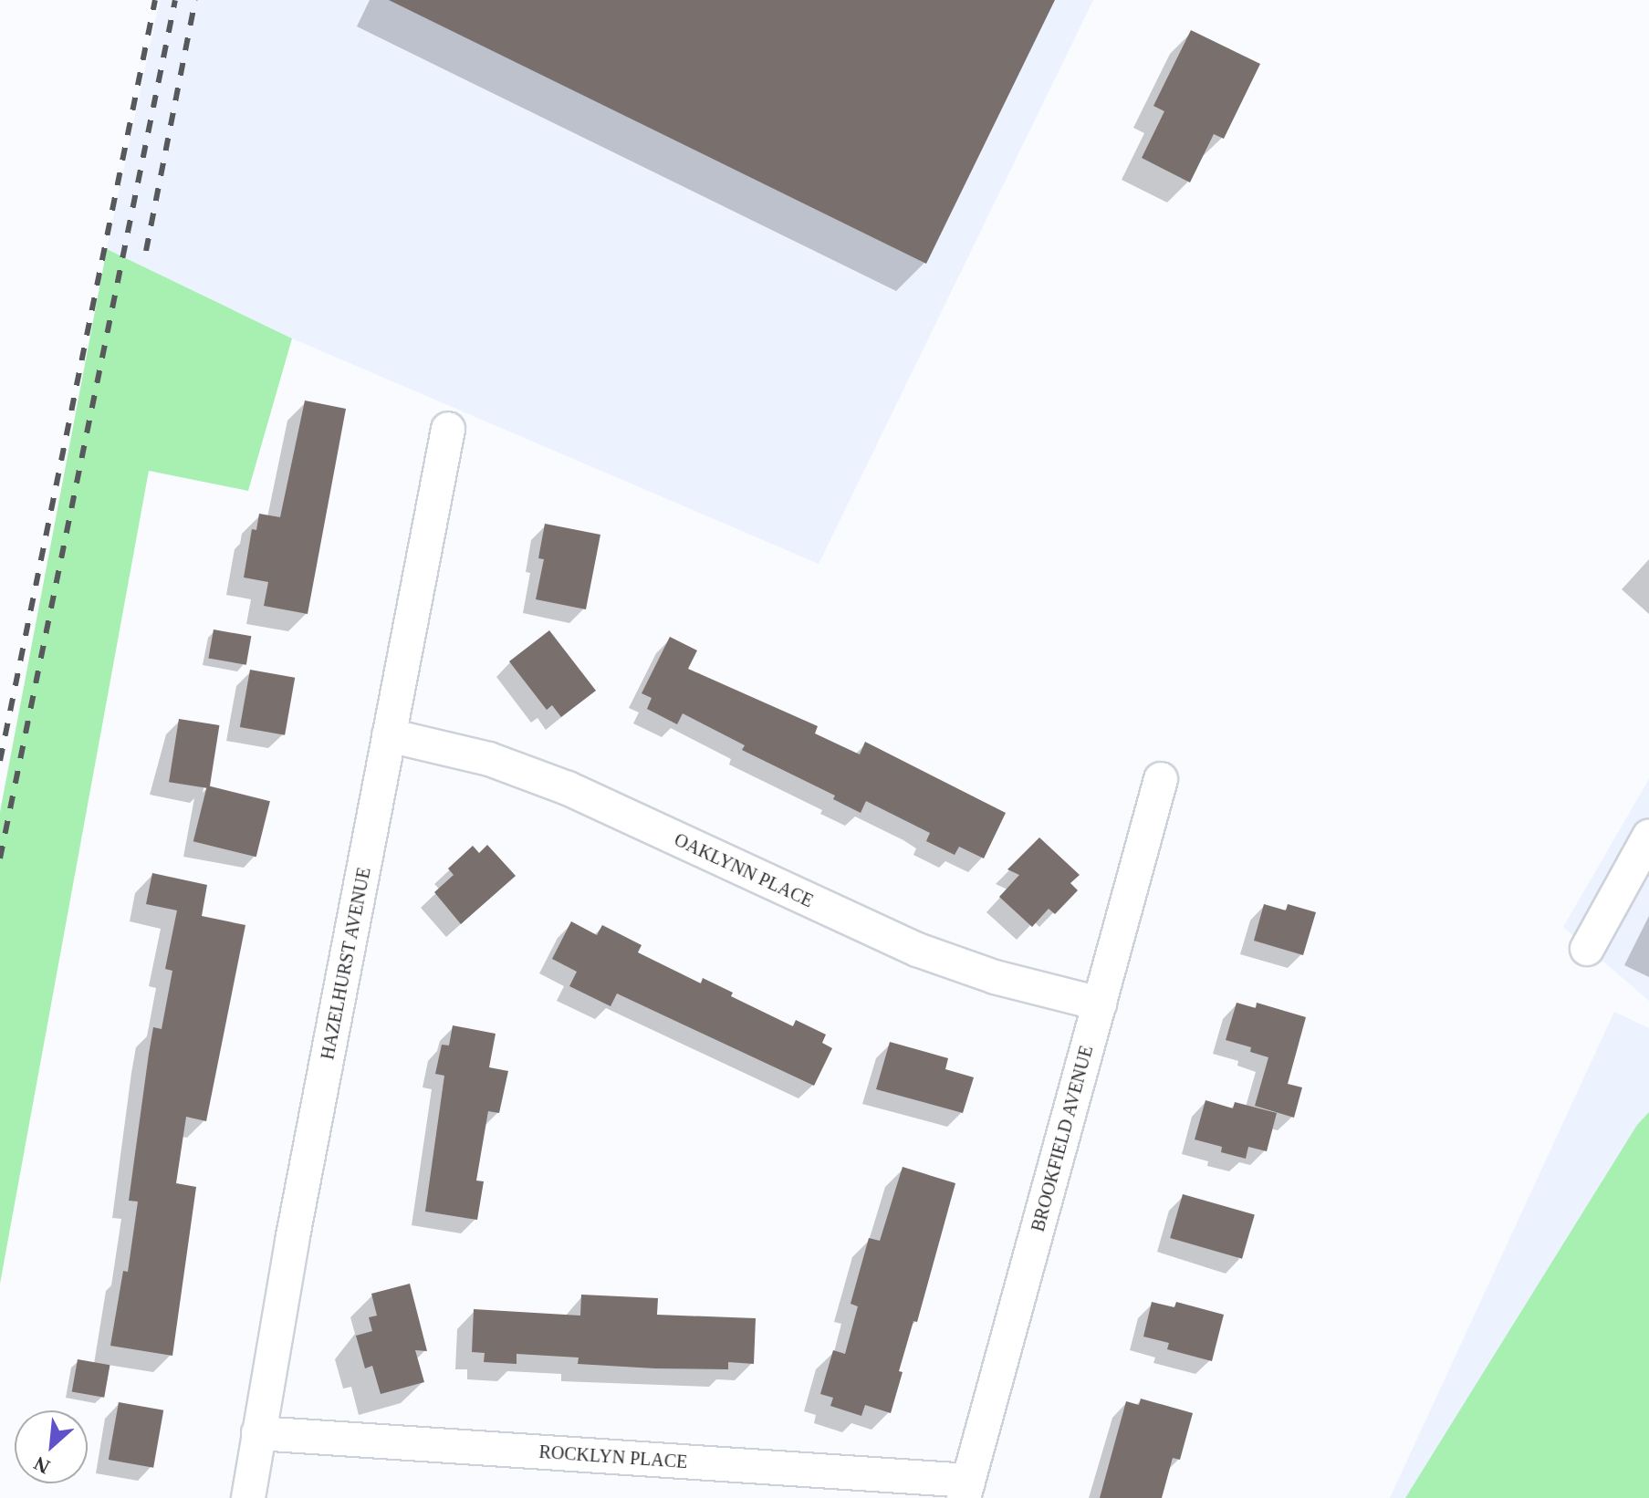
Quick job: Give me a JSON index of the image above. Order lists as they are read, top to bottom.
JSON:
{
  "streets": {
    "street": [
      "OAKLYNN PLACE",
      "HAZELHURST AVENUE",
      "BROOKFIELD AVENUE",
      "ROCKLYN PLACE"
    ]
  },
  "crossings": [
    ["OAKLYNN PLACE", "HAZELHURST AVENUE"],
    ["OAKLYNN PLACE", "BROOKFIELD AVENUE"],
    ["HAZELHURST AVENUE", "ROCKLYN PLACE"],
    ["BROOKFIELD AVENUE", "ROCKLYN PLACE"]
  ],
  "north": "bottom left"
}
